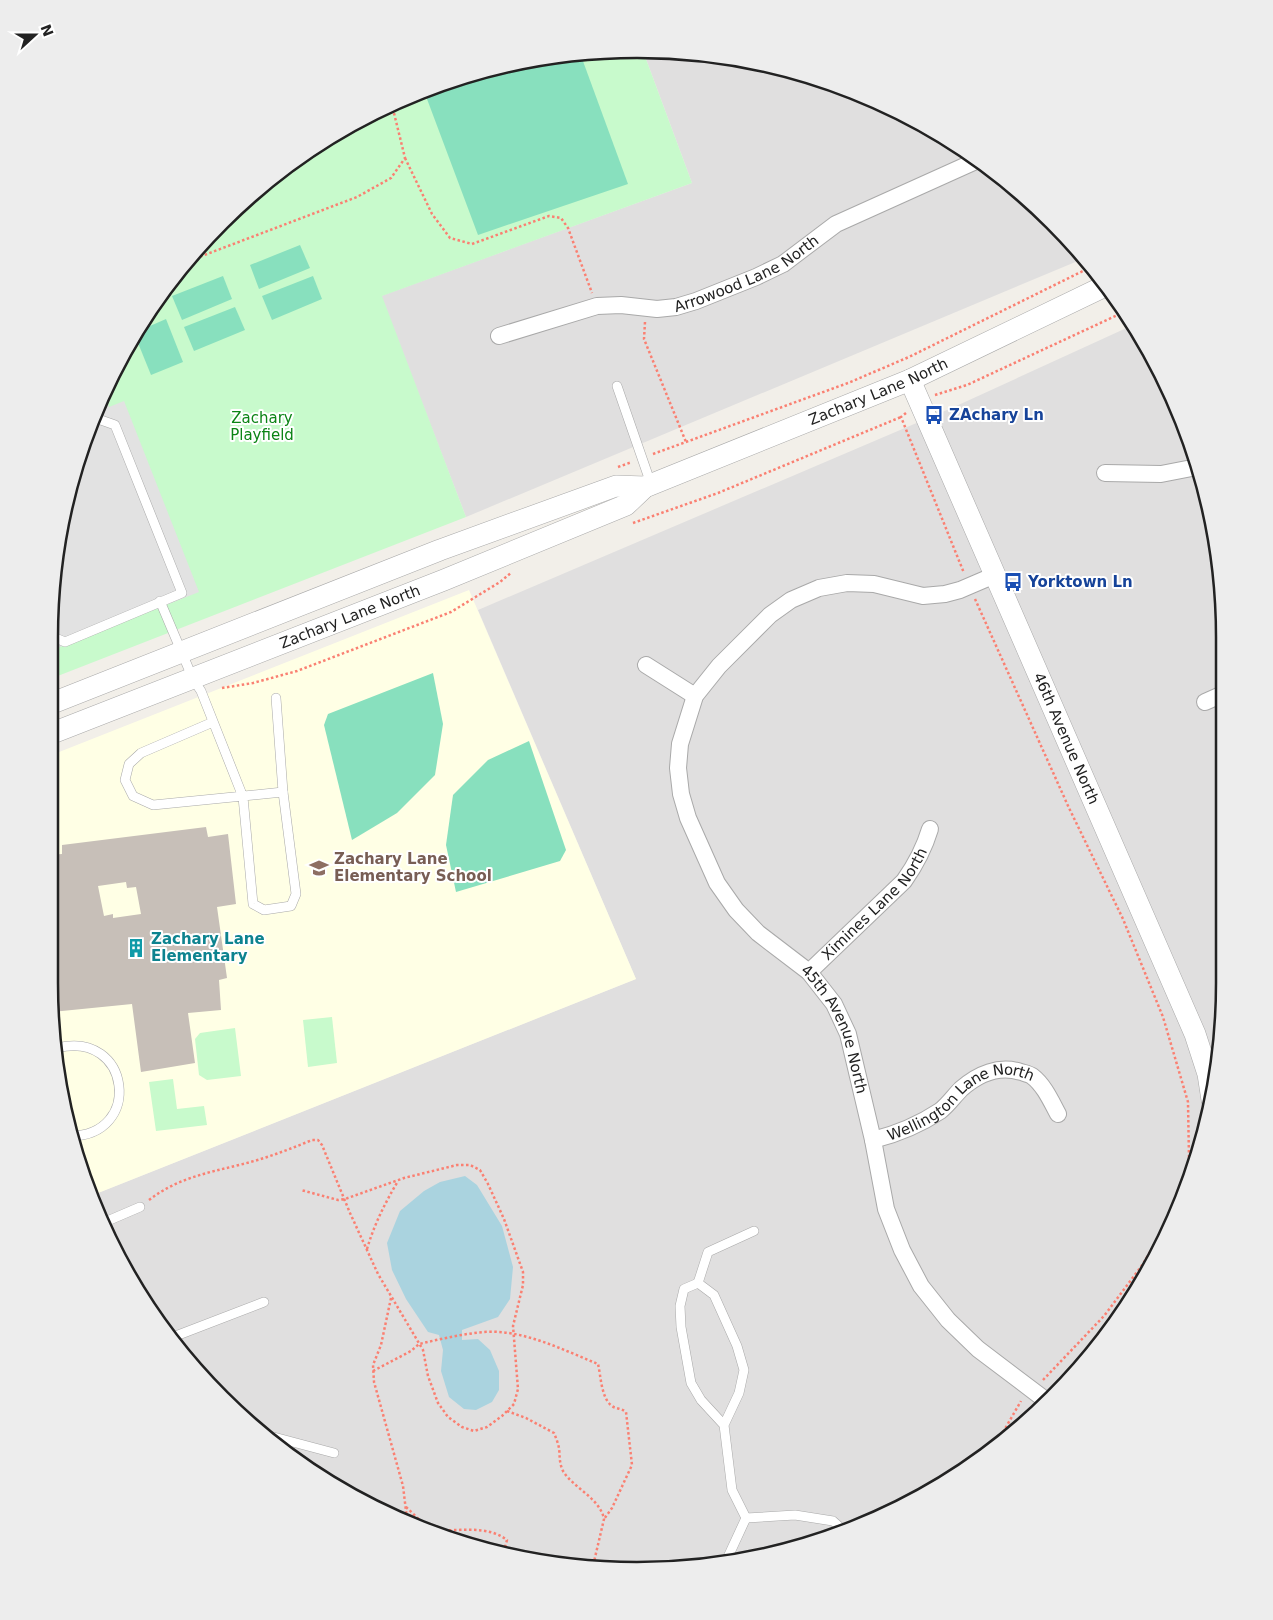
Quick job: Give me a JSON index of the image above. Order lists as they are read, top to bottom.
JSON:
{
  "streets": {
    "street": [
      "Arrowood Lane North",
      "Zachary Lane North",
      "46th Avenue North",
      "Ximines Lane North",
      "45th Avenue North",
      "Wellington Lane North"
    ]
  },
  "crossings": [
    ["Zachary Lane North", "46th Avenue North"],
    ["Ximines Lane North", "45th Avenue North"],
    ["45th Avenue North", "Wellington Lane North"]
  ],
  "parks": ["Zachary Playfield"],
  "places": {
    "bus stop": ["ZAchary Ln", "Yorktown Ln"],
    "school or university": ["Zachary Lane Elementary School"],
    "building": ["Zachary Lane Elementary"]
  },
  "north": "right"
}
